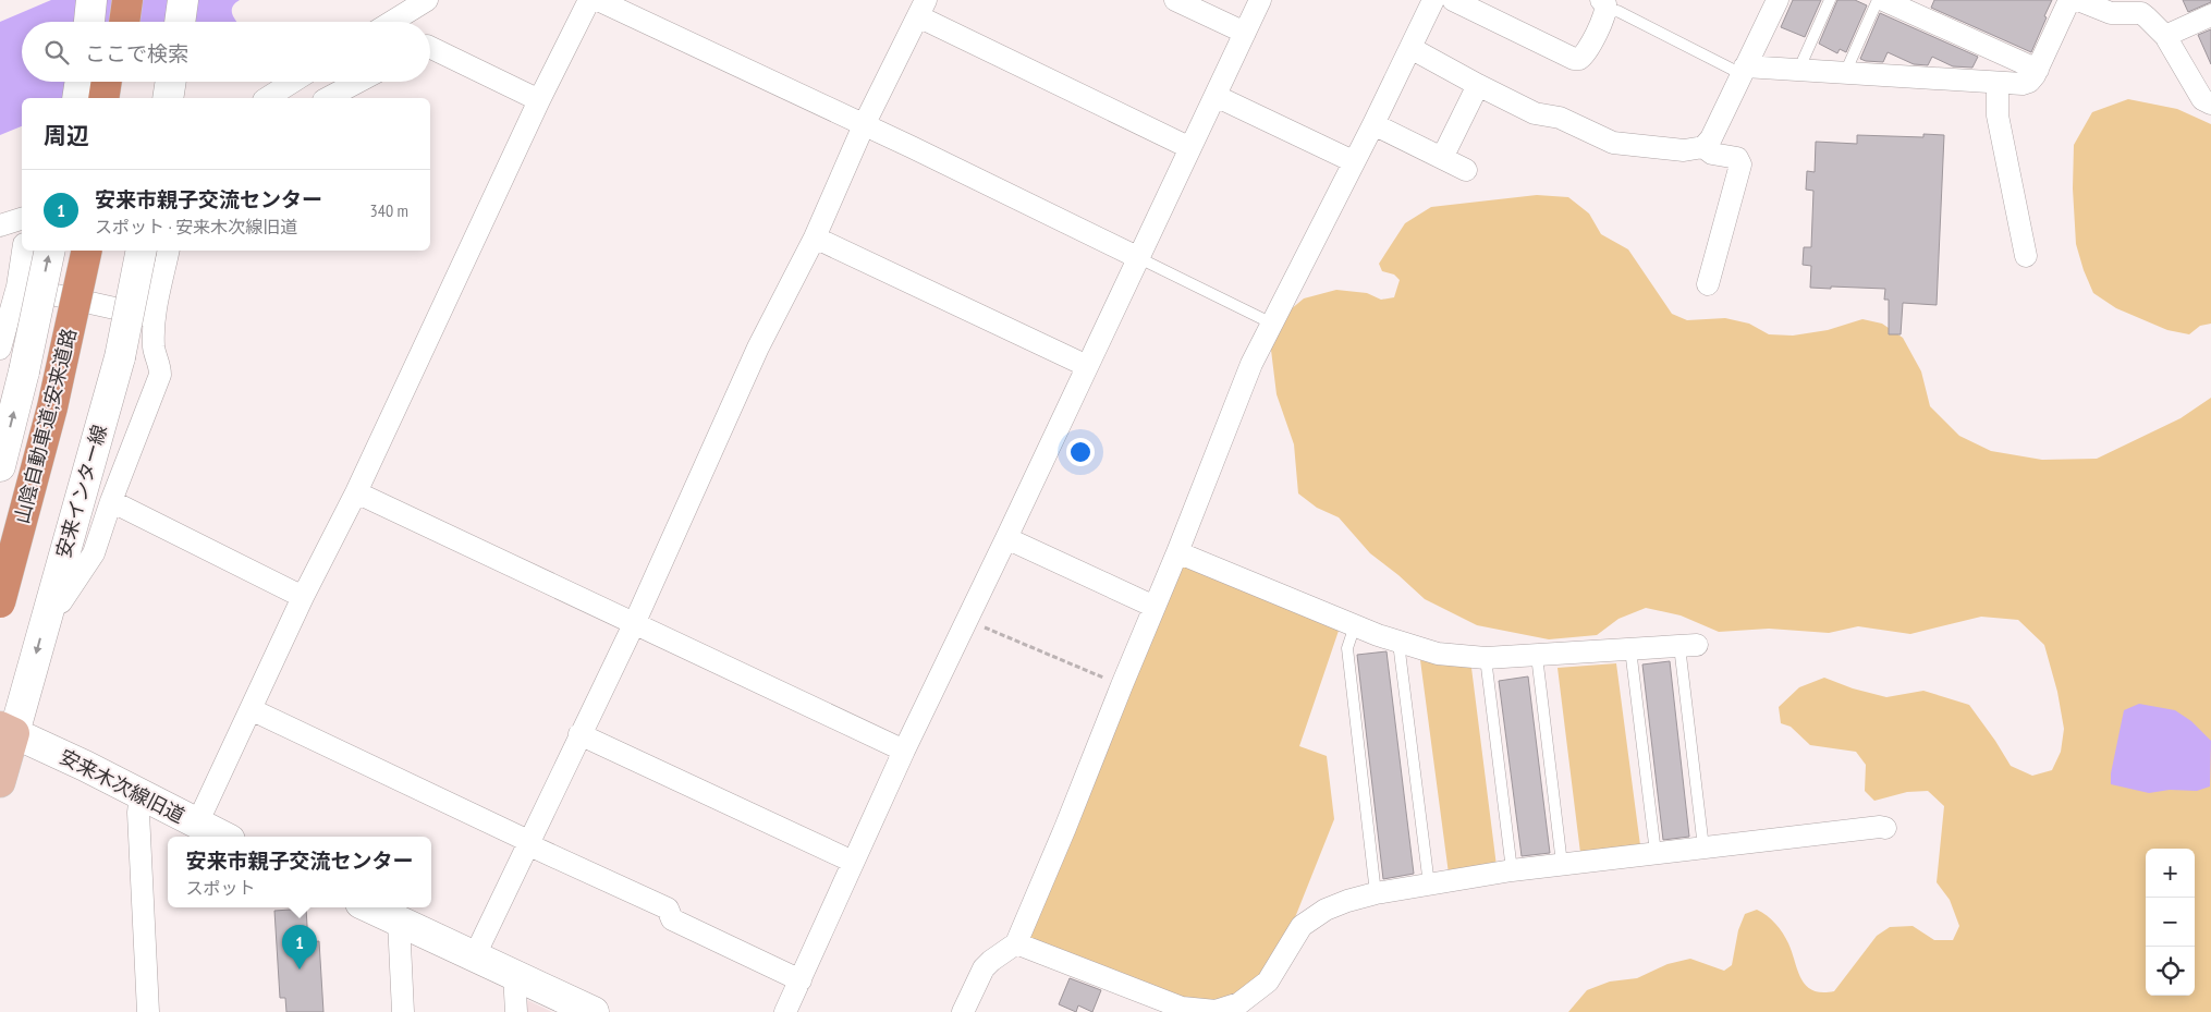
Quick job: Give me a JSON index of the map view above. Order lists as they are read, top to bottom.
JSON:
{
  "streets": {
    "highway": ["山陰自動車道;安来道路"],
    "main road": ["安来インター線", "安来木次線旧道"]
  },
  "crossings": [
    ["安来インター線", "安来木次線旧道"]
  ],
  "page": {
    "search": "ここで検索",
    "heading": "周辺",
    "list": [
      {
        "mark": "1",
        "name": "安来市親子交流センター",
        "note": "スポット · 安来木次線旧道",
        "value": "340 m"
      }
    ],
    "popup": ["安来市親子交流センター", "スポット"],
    "map_buttons": ["+", "−"],
    "pins": "1"
  }
}
